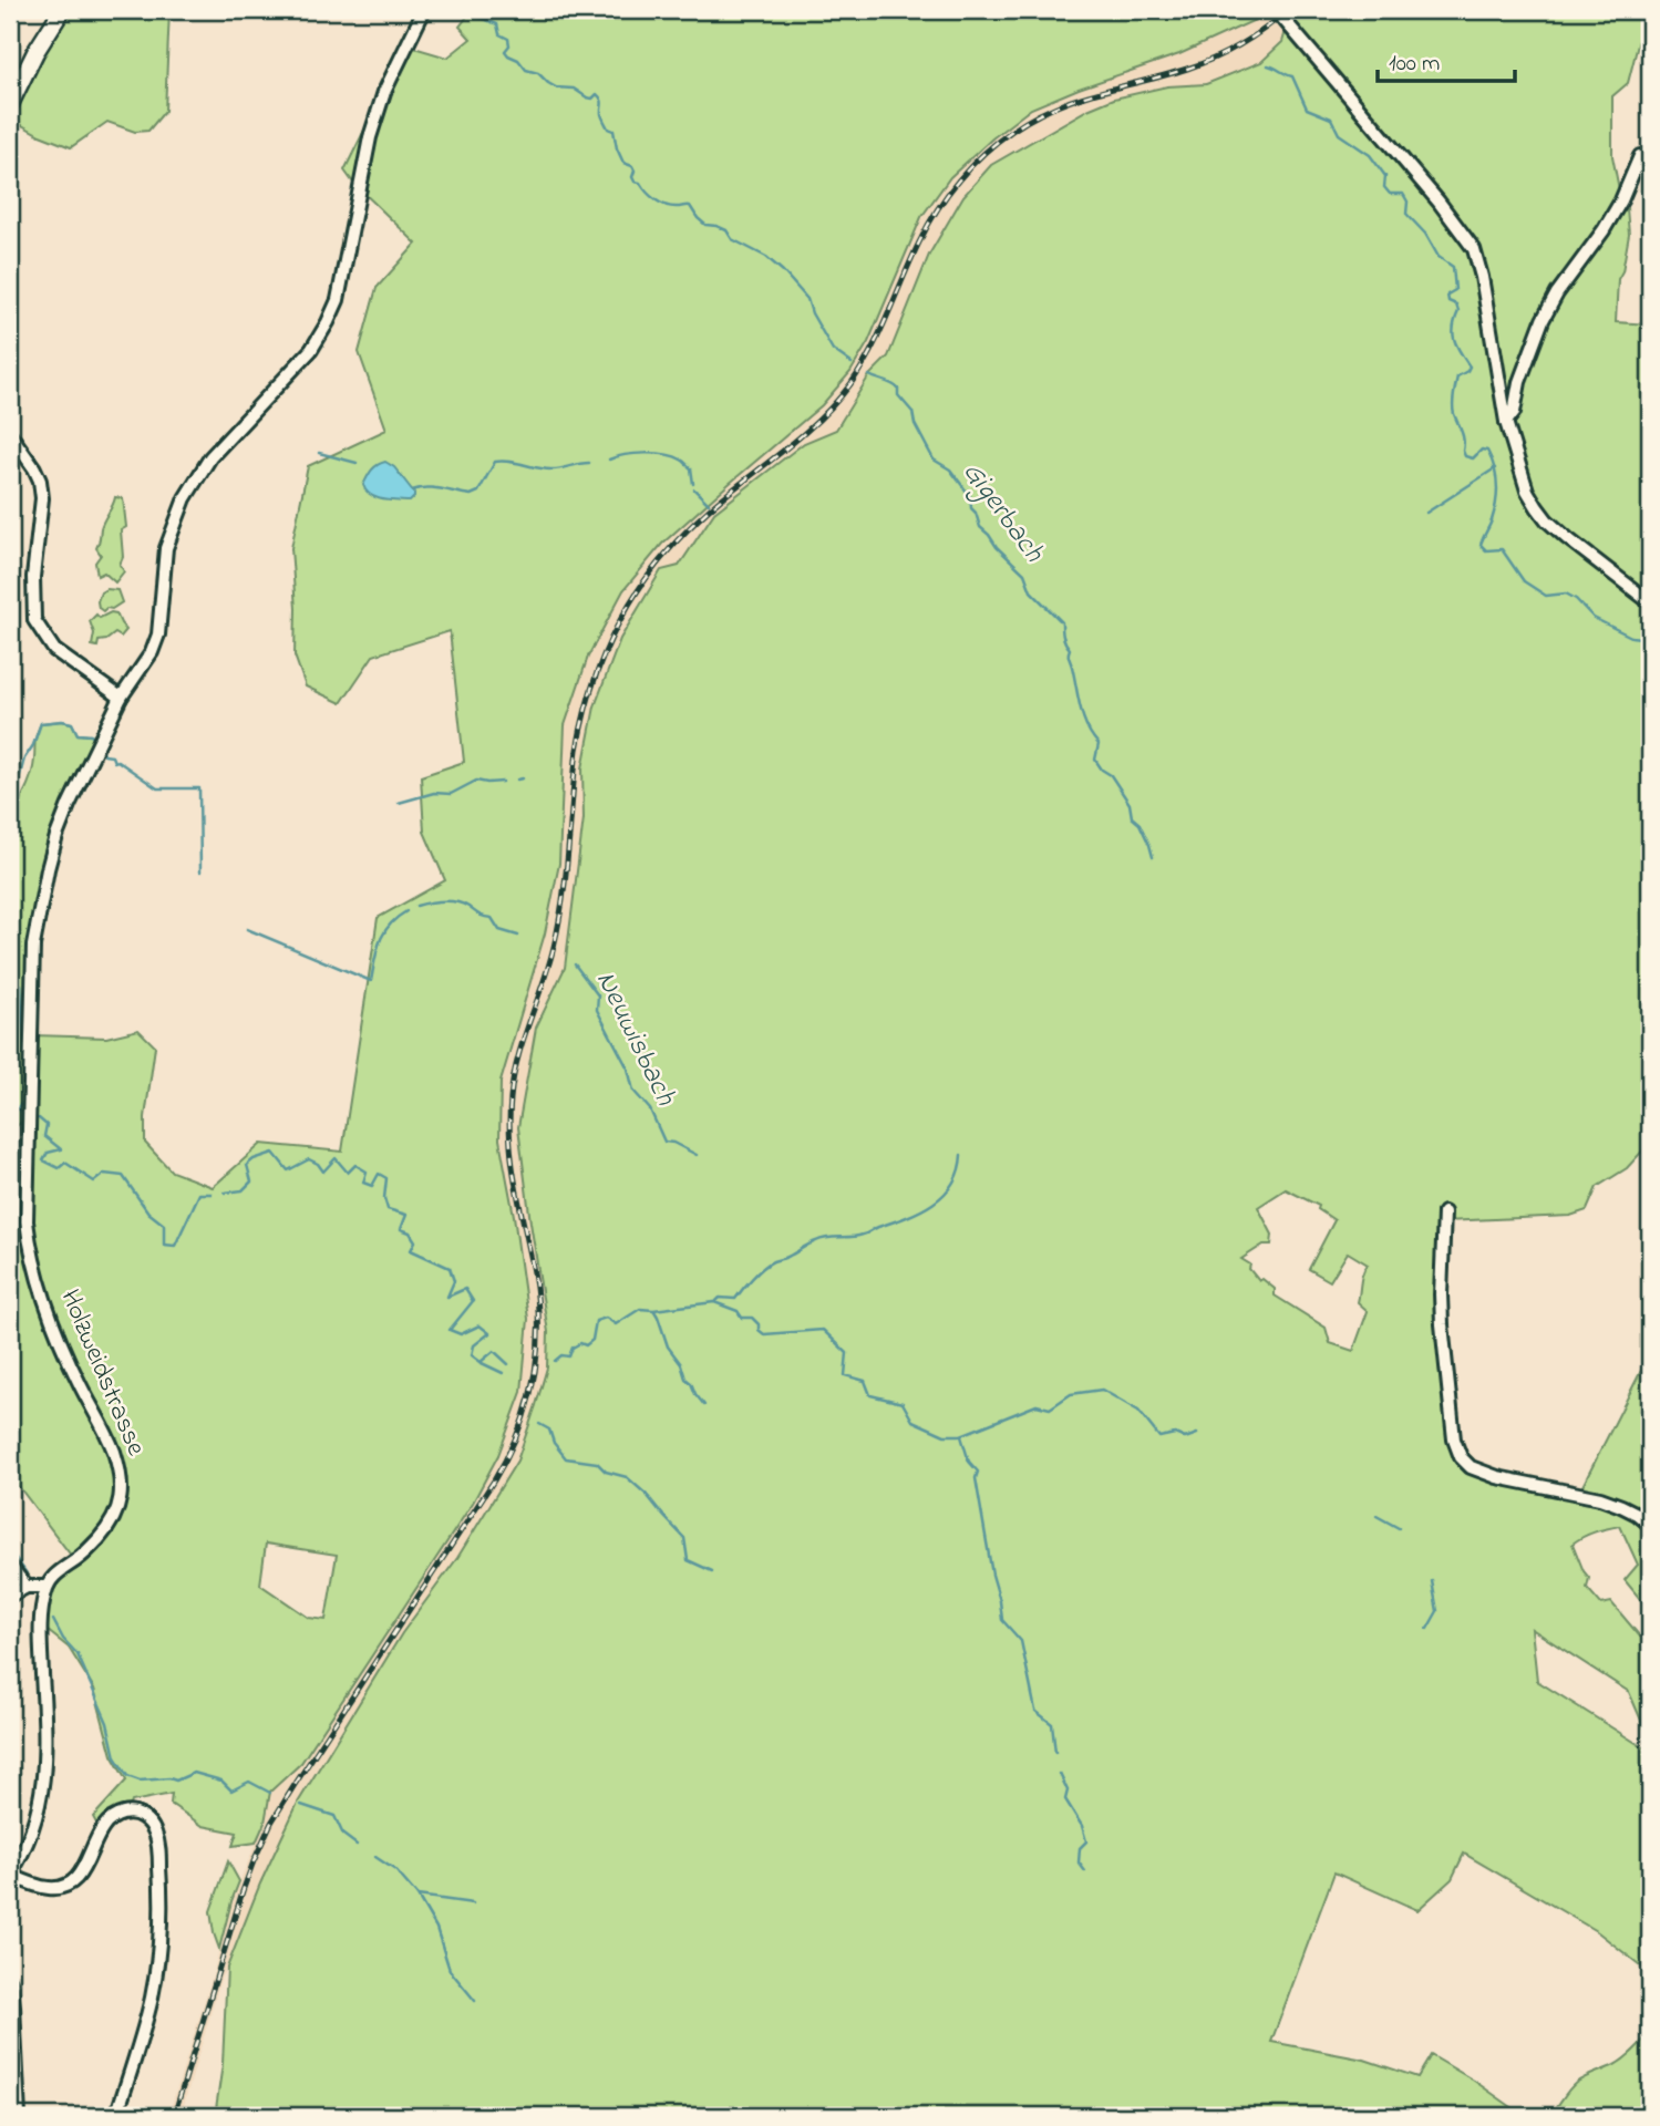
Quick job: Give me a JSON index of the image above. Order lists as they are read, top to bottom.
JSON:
{
  "streets": {
    "street": ["Holzweidstrasse"]
  },
  "water": ["Gigerbach", "Neuwisbach"],
  "scale_bar": "100 m"
}
